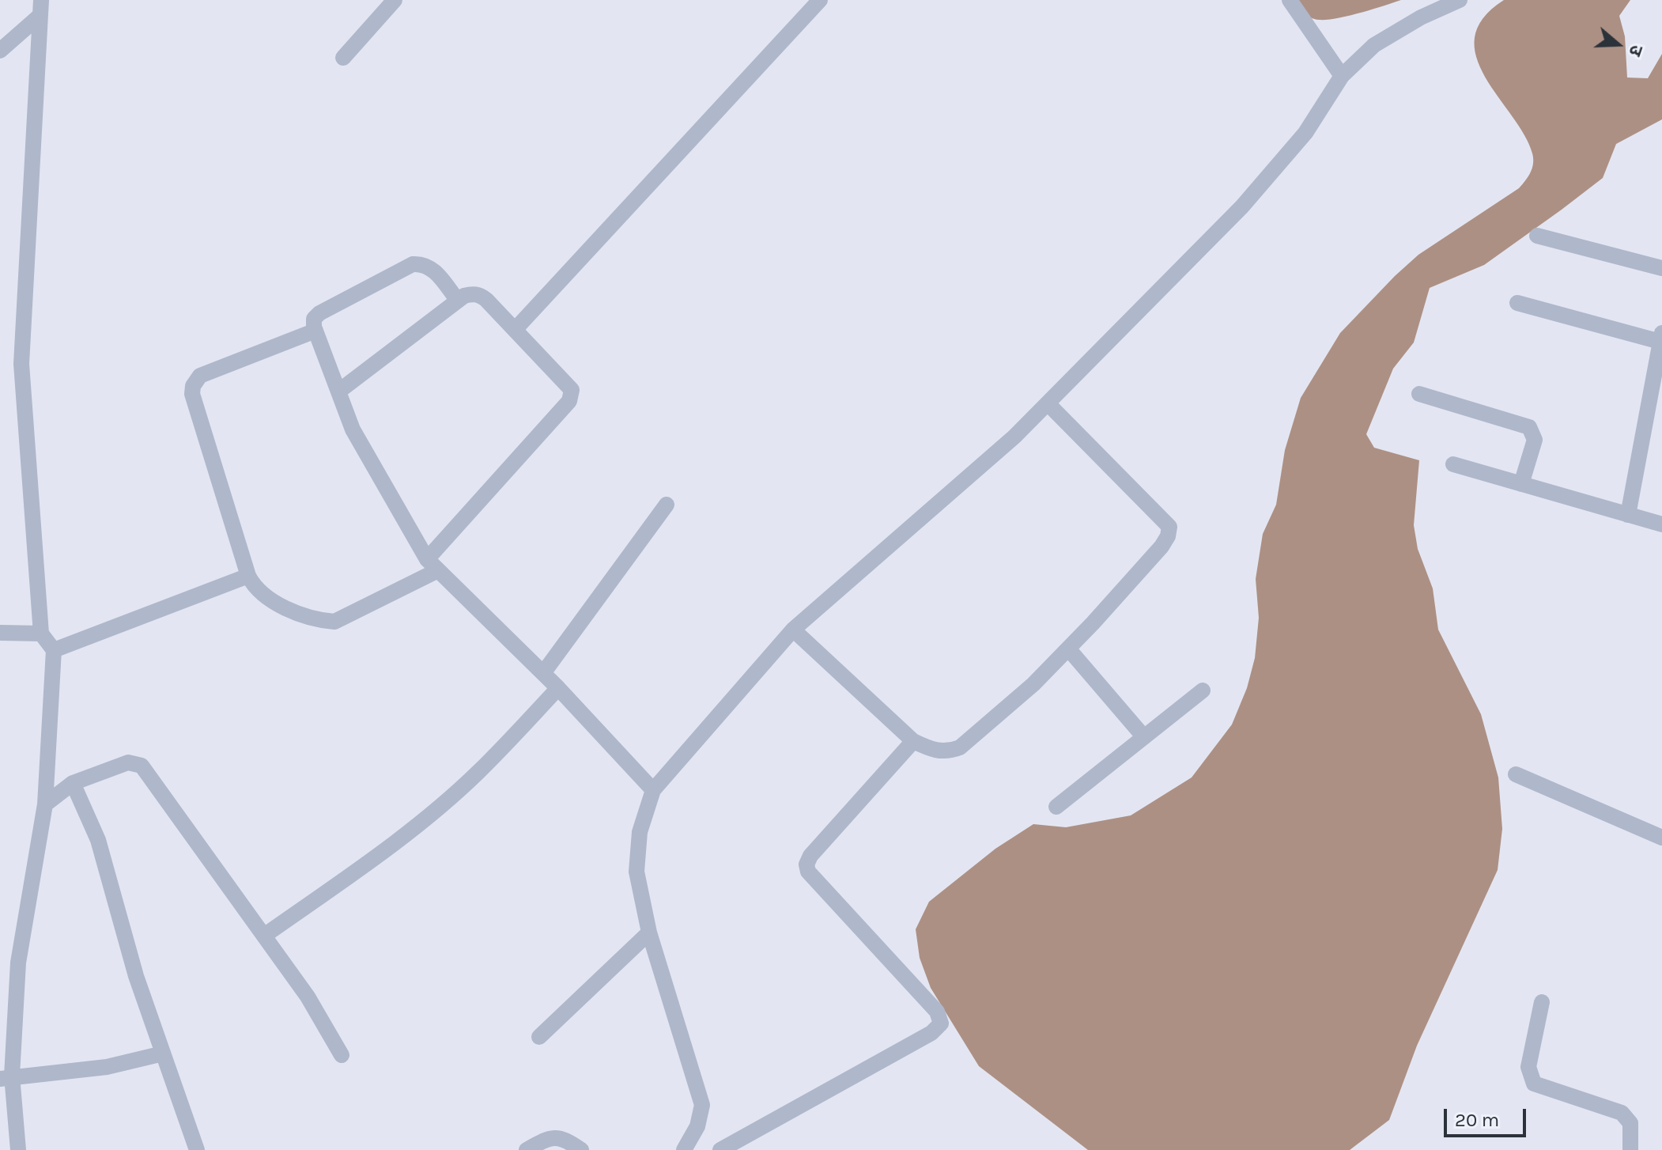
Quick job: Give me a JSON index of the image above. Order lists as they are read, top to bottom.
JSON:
{
  "scale_bar": "20 m",
  "north": "right"
}
